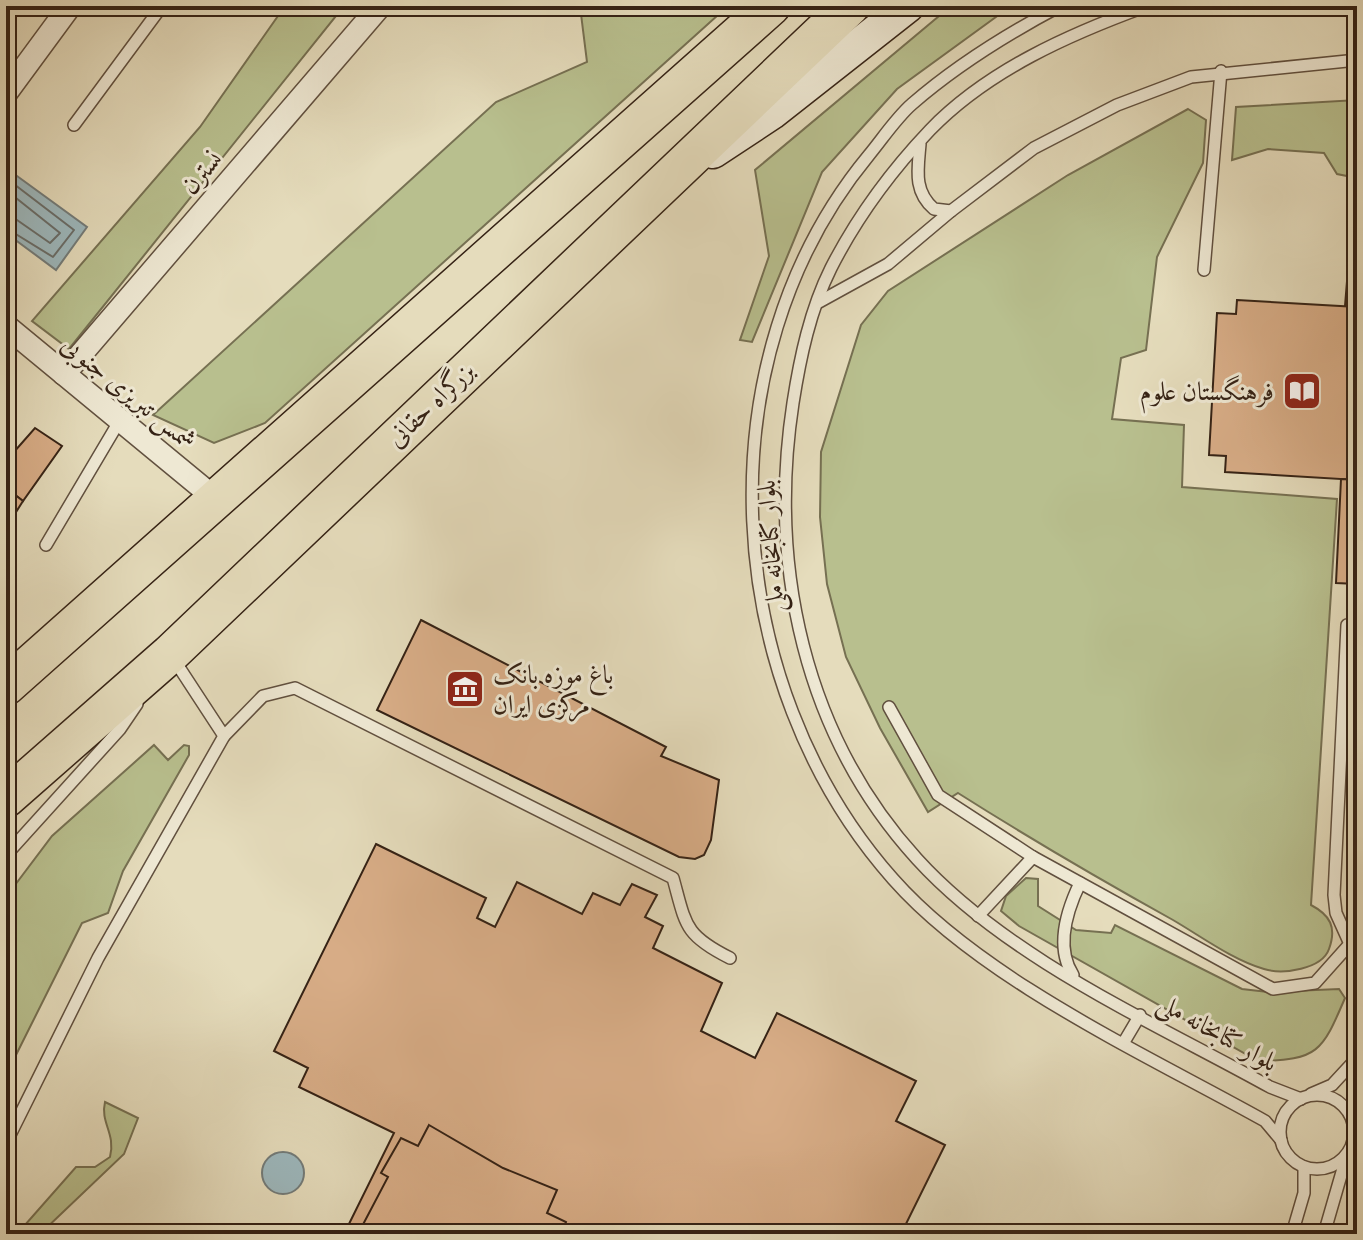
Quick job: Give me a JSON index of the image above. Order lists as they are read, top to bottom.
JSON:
{
  "streets": {
    "highway": ["بزرگراه حقانی"],
    "street": ["نسترن", "شمس تبریزی جنوبی"],
    "lane": ["بلوار کتابخانه ملی"]
  },
  "crossings": [
    ["نسترن", "شمس تبریزی جنوبی"]
  ],
  "places": {
    "library": ["فرهنگستان علوم"],
    "museum": ["باغ موزه بانک مرکزی ایران"]
  }
}
